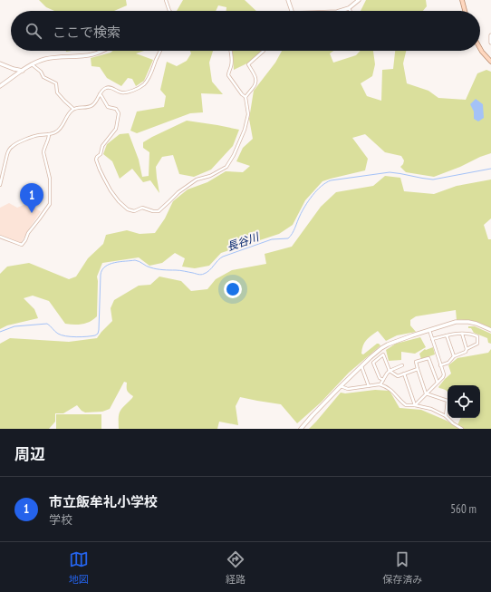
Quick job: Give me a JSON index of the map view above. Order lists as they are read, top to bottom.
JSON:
{
  "water": ["長谷川"],
  "page": {
    "search": "ここで検索",
    "pins": "1",
    "heading": "周辺",
    "list": [
      {
        "mark": "1",
        "name": "市立飯牟礼小学校",
        "note": "学校",
        "value": "560 m"
      }
    ],
    "nav": ["地図", "経路", "保存済み"]
  }
}
